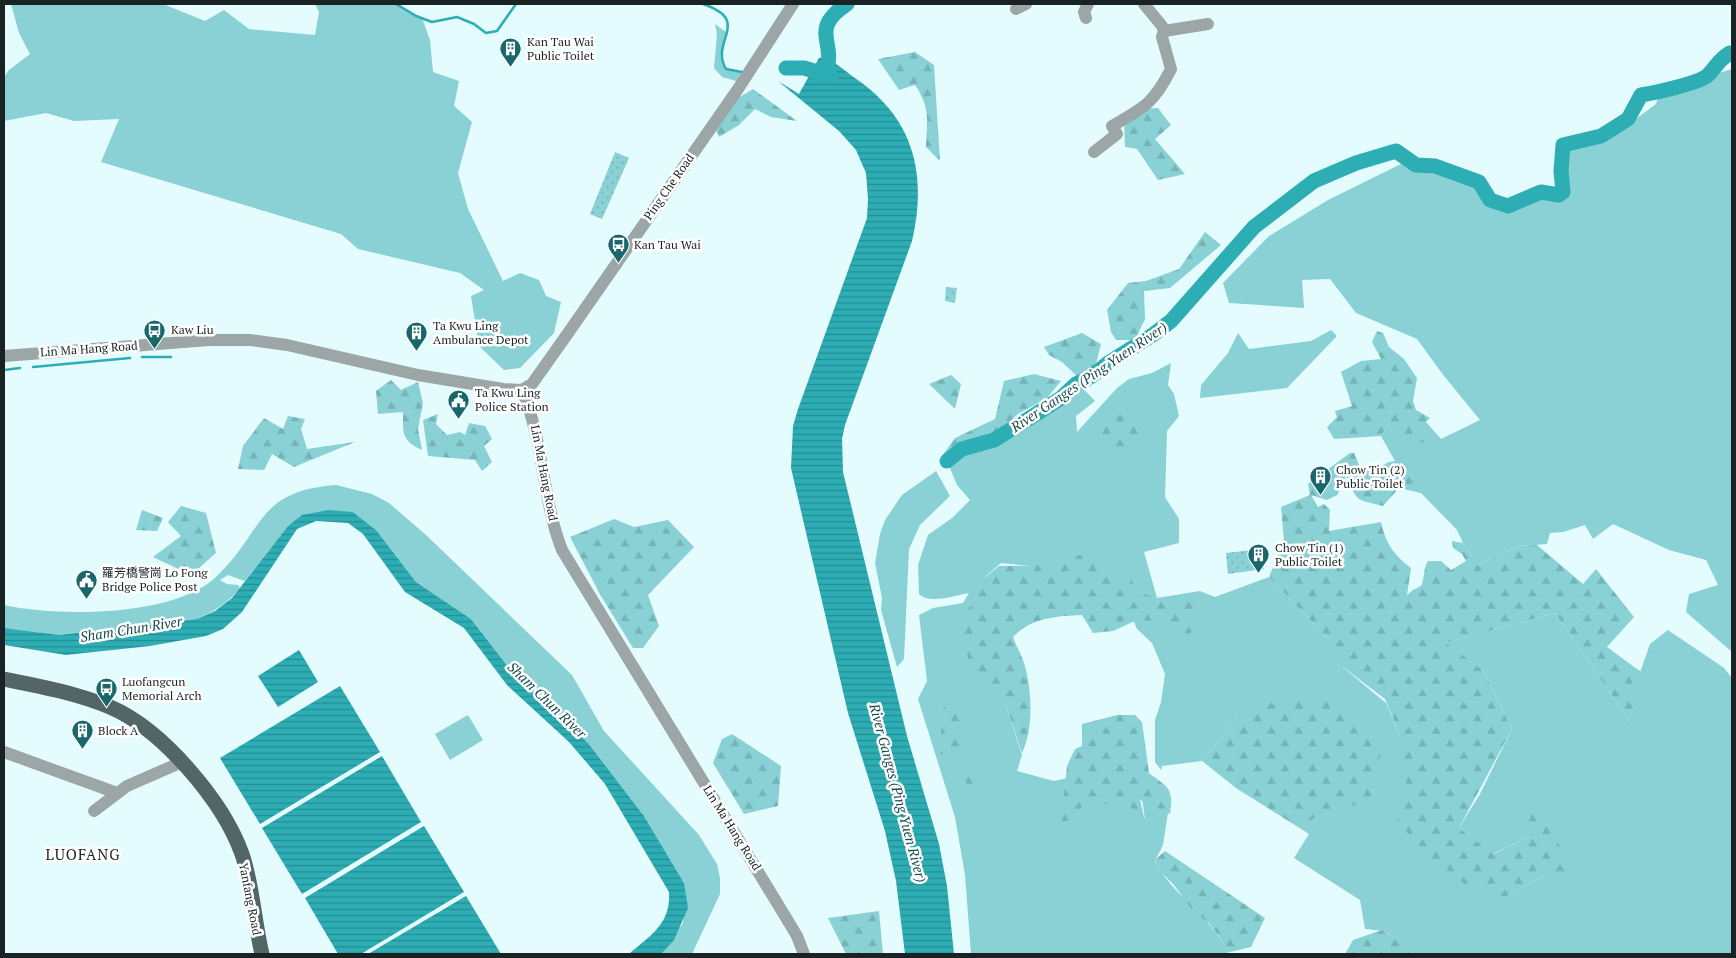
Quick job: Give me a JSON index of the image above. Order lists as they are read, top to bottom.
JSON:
{
  "streets": {
    "main road": ["Yanfang Road"],
    "street": ["Ping Che Road", "Lin Ma Hang Road"]
  },
  "crossings": [
    ["Ping Che Road", "Lin Ma Hang Road"]
  ],
  "districts": ["LUOFANG"],
  "water": ["River Ganges (Ping Yuen River)", "Sham Chun River"],
  "places": {
    "building": [
      "Kan Tau Wai Public Toilet",
      "Ta Kwu Ling Ambulance Depot",
      "Chow Tin (2) Public Toilet",
      "Chow Tin (1) Public Toilet",
      "Block A"
    ],
    "bus stop": ["Kan Tau Wai", "Kaw Liu", "Luofangcun Memorial Arch"],
    "public building": ["Ta Kwu Ling Police Station", "羅芳橋警崗 Lo Fong Bridge Police Post"]
  }
}
